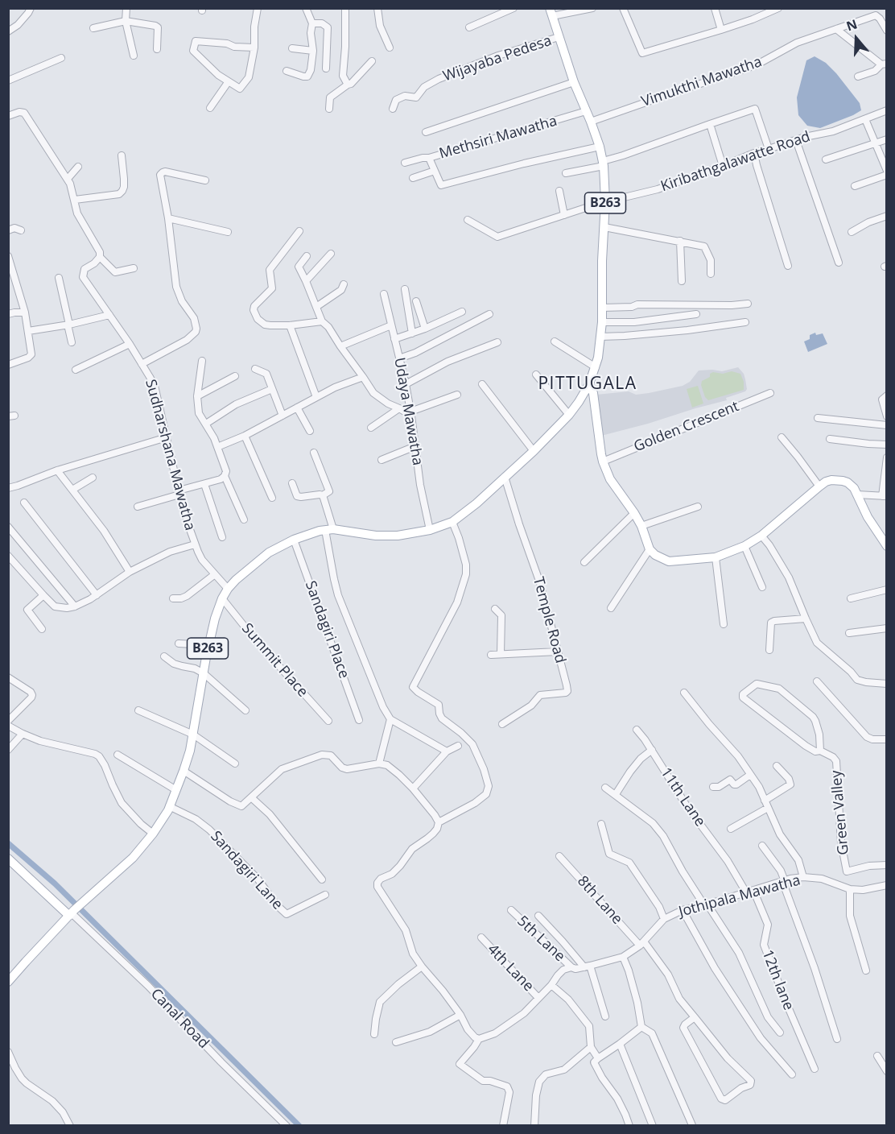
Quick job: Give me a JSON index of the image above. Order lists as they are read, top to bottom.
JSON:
{
  "streets": {
    "main road": ["B263"],
    "street": [
      "Wijayaba Pedesa",
      "Vimukthi Mawatha",
      "Methsiri Mawatha",
      "Kiribathgalawatte Road",
      "Udaya Mawatha",
      "Golden Crescent",
      "Sudharshana Mawatha",
      "Temple Road",
      "Sandagiri Place",
      "Summit Place",
      "11th Lane",
      "Green Valley",
      "Sandagiri Lane",
      "Jothipala Mawatha",
      "8th Lane",
      "5th Lane",
      "4th Lane",
      "12th lane",
      "Canal Road"
    ]
  },
  "crossings": [
    ["Wijayaba Pedesa", "B263"],
    ["Vimukthi Mawatha", "B263"],
    ["Methsiri Mawatha", "B263"],
    ["Kiribathgalawatte Road", "B263"],
    ["B263", "Udaya Mawatha"],
    ["B263", "Sudharshana Mawatha"],
    ["B263", "Temple Road"],
    ["B263", "Sandagiri Place"],
    ["B263", "Summit Place"],
    ["B263", "Sandagiri Lane"],
    ["B263", "Canal Road"],
    ["11th Lane", "Jothipala Mawatha"],
    ["11th Lane", "12th lane"],
    ["Jothipala Mawatha", "8th Lane"],
    ["Jothipala Mawatha", "5th Lane"],
    ["Jothipala Mawatha", "12th lane"]
  ],
  "districts": ["PITTUGALA"],
  "north": "top"
}
